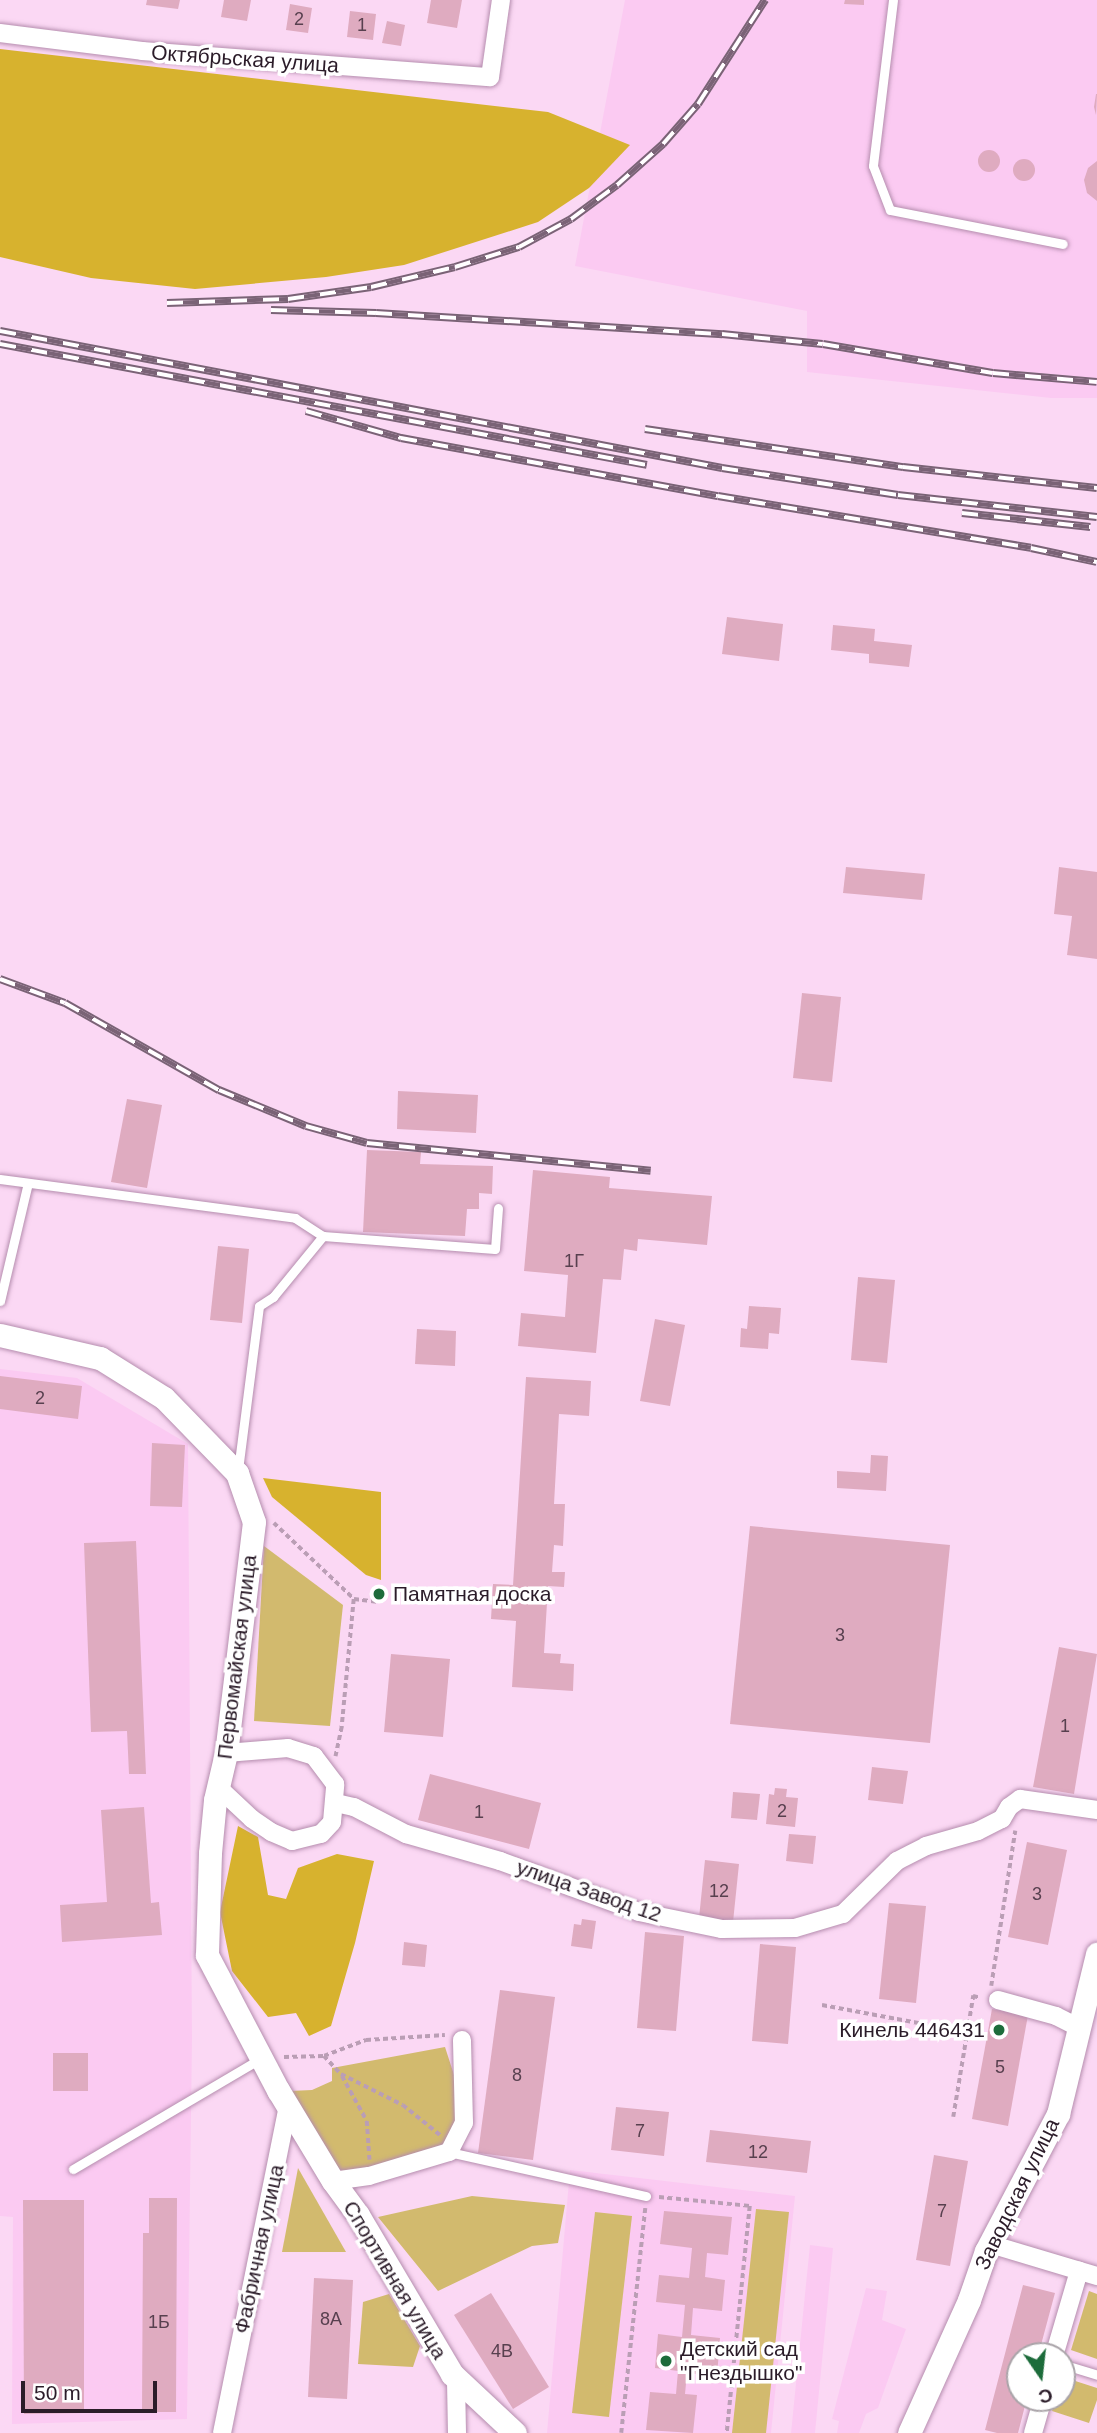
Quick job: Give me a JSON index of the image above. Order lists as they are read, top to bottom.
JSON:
{
  "streets": {
    "street": [
      "Октябрьская улица",
      "Первомайская улица",
      "улица Завод 12",
      "Заводская улица",
      "Фабричная улица",
      "Спортивная улица"
    ]
  },
  "crossings": [
    ["Первомайская улица", "улица Завод 12"],
    ["Первомайская улица", "Фабричная улица"],
    ["Первомайская улица", "Спортивная улица"],
    ["Фабричная улица", "Спортивная улица"]
  ],
  "places": ["Памятная доска", "Кинель 446431", "Детский сад \"Гнездышко\""],
  "house_numbers": [
    "2",
    "1",
    "1Г",
    "2",
    "3",
    "1",
    "2",
    "1",
    "12",
    "3",
    "5",
    "8",
    "7",
    "12",
    "7",
    "8А",
    "1Б",
    "4В"
  ],
  "scale_bar": "50 m",
  "north": "bottom"
}
